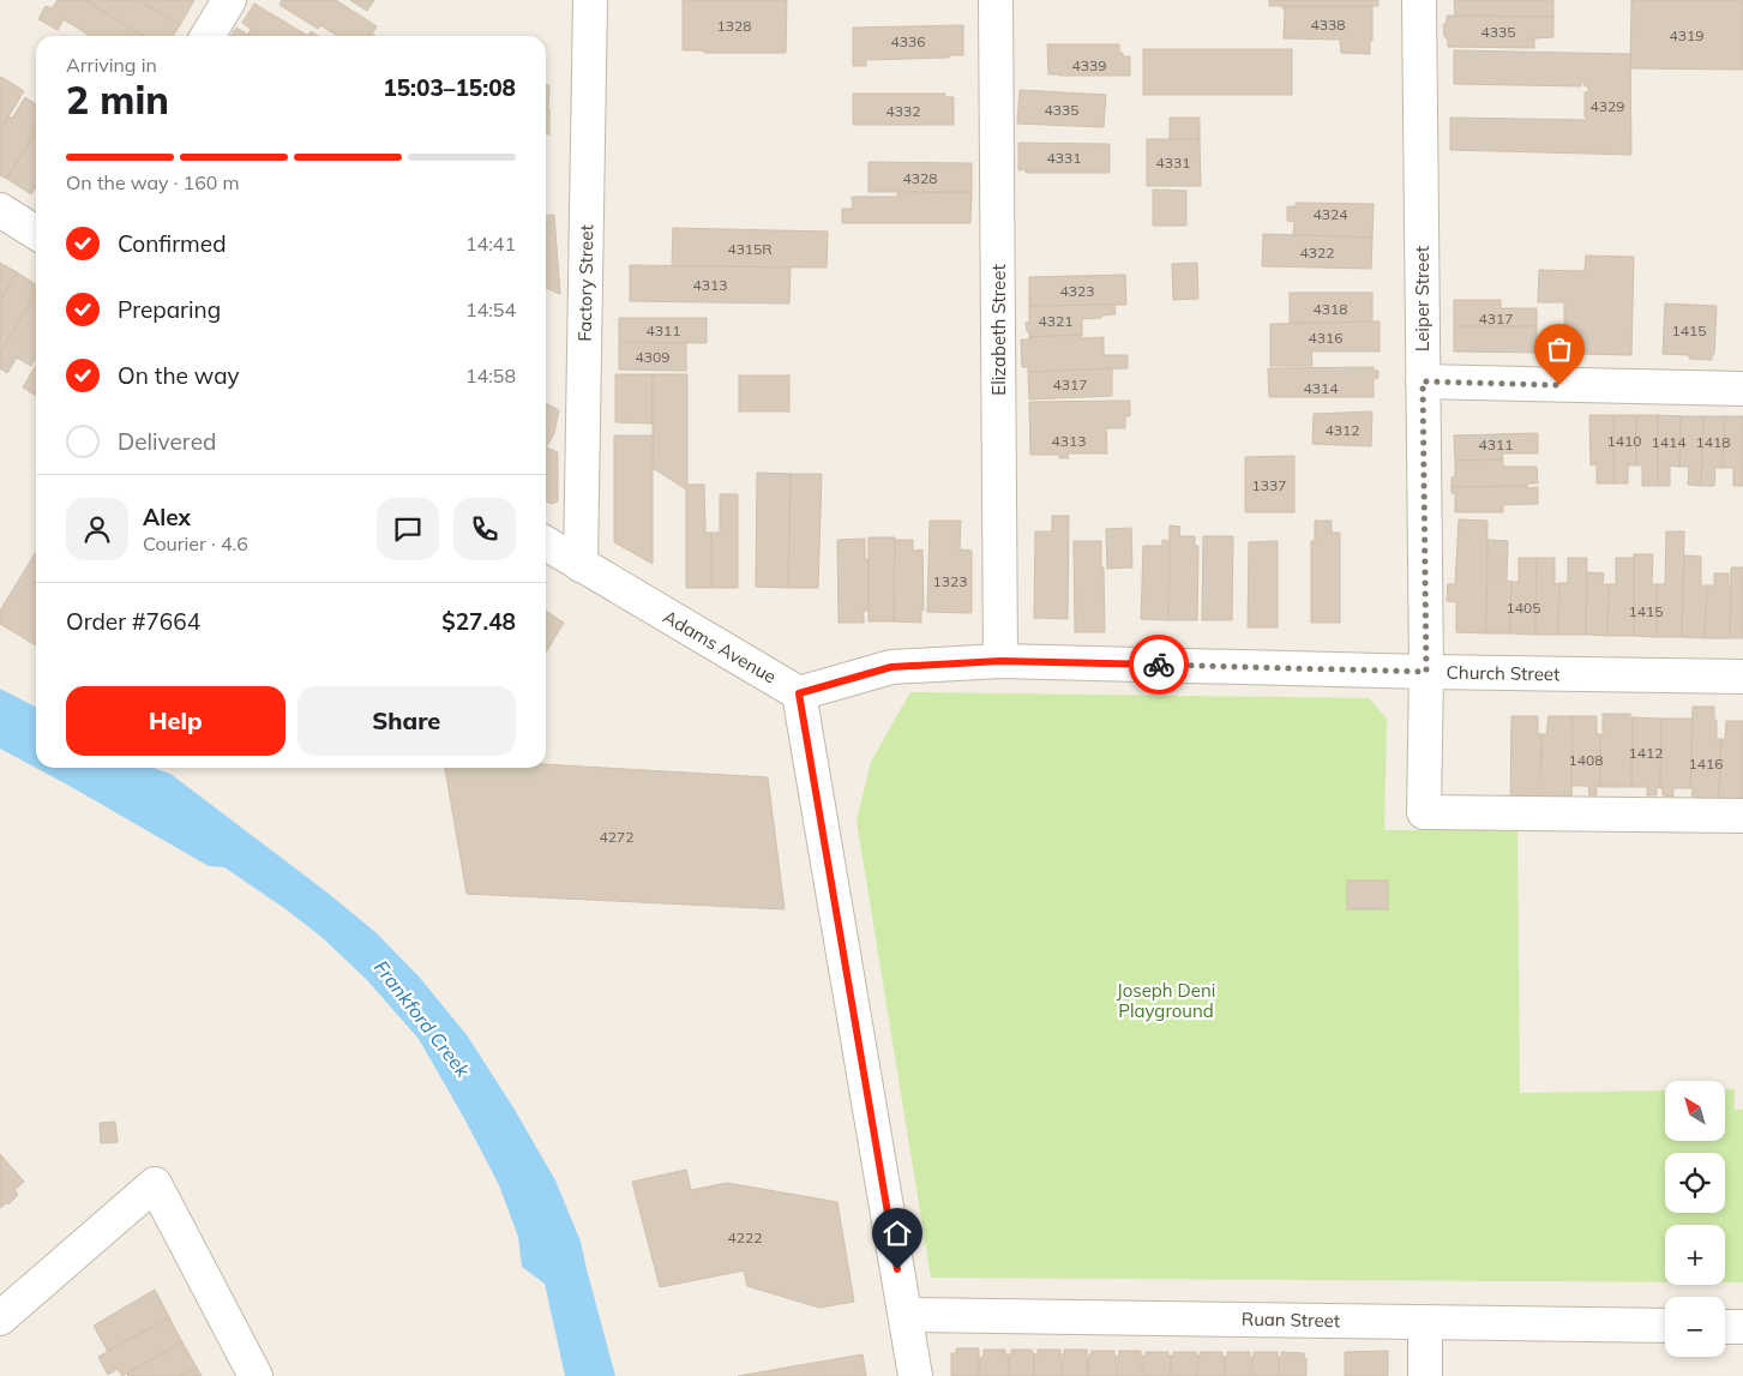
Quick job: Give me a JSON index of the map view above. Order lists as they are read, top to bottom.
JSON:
{
  "streets": {
    "street": [
      "Factory Street",
      "Leiper Street",
      "Elizabeth Street",
      "Adams Avenue",
      "Church Street",
      "Ruan Street"
    ]
  },
  "crossings": [
    ["Factory Street", "Adams Avenue"],
    ["Leiper Street", "Church Street"],
    ["Elizabeth Street", "Church Street"],
    ["Adams Avenue", "Church Street"]
  ],
  "water": ["Frankford Creek"],
  "parks": ["Joseph Deni Playground"],
  "house_numbers": [
    "4338",
    "1328",
    "4335",
    "4319",
    "4336",
    "4339",
    "4329",
    "4335",
    "4332",
    "4331",
    "4331",
    "4328",
    "4324",
    "4315R",
    "4322",
    "4313",
    "4323",
    "4318",
    "4317",
    "4321",
    "4311",
    "1415",
    "4316",
    "4309",
    "4317",
    "4314",
    "4312",
    "4313",
    "1410",
    "1414",
    "1418",
    "4311",
    "1337",
    "1323",
    "1405",
    "1415",
    "1412",
    "1408",
    "1416",
    "4272",
    "4222"
  ],
  "north": "top left",
  "page": {
    "heading": ["2 min", "Arriving in", "15:03–15:08"],
    "panel": [
      "Alex",
      "Courier · 4.6",
      "Order #7664",
      "$27.48"
    ],
    "bar": "On the way · 160 m",
    "list": [
      ["Confirmed", "14:41"],
      ["Preparing", "14:54"],
      ["On the way", "14:58"],
      "Delivered"
    ],
    "buttons": ["Help", "Share"],
    "map_buttons": ["+", "−"]
  }
}
